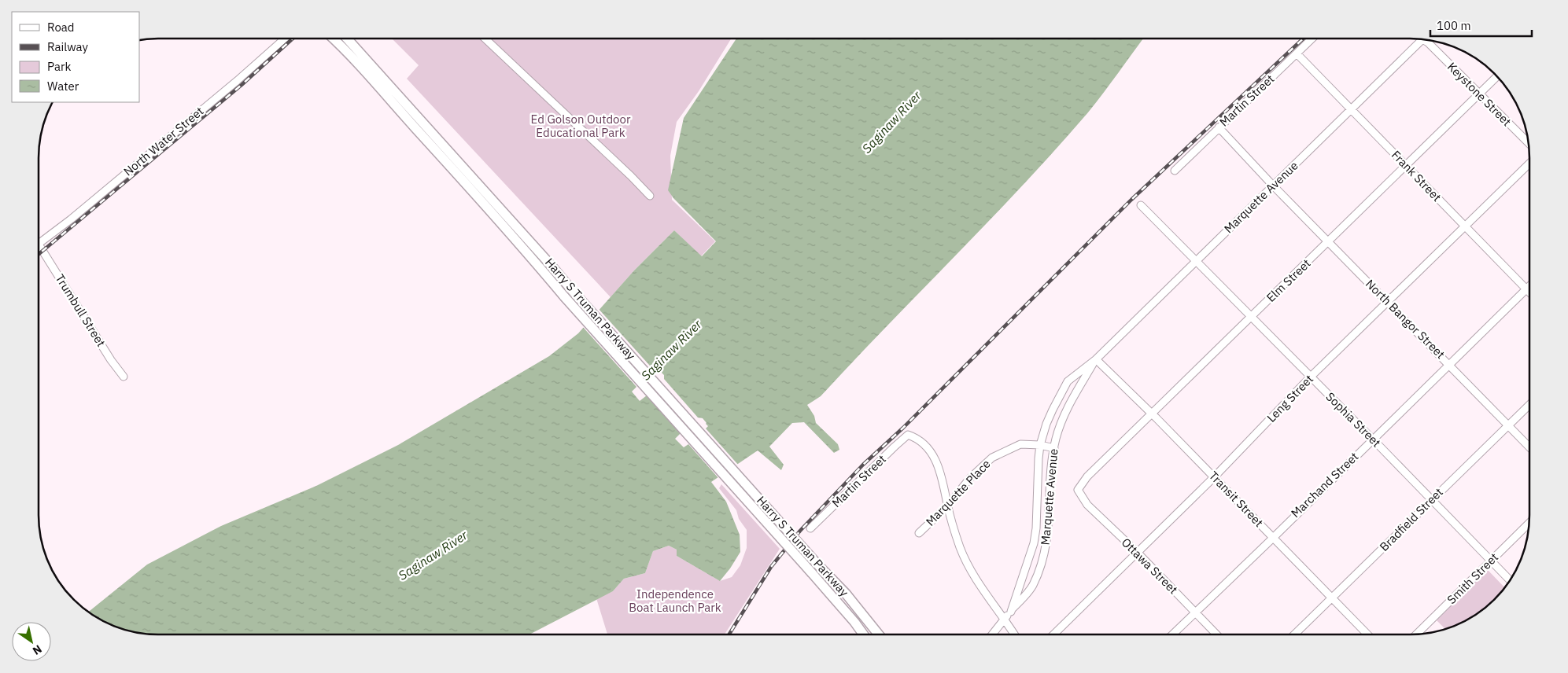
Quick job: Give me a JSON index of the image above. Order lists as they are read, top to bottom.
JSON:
{
  "streets": {
    "main road": ["Harry S Truman Parkway"],
    "street": [
      "Keystone Street",
      "Martin Street",
      "North Water Street",
      "Frank Street",
      "Marquette Avenue",
      "Elm Street",
      "Trumbull Street",
      "North Bangor Street",
      "Leng Street",
      "Sophia Street",
      "Marchand Street",
      "Marquette Place",
      "Transit Street",
      "Bradfield Street",
      "Ottawa Street",
      "Smith Street"
    ]
  },
  "crossings": [
    ["Keystone Street", "Elm Street"],
    ["Martin Street", "Frank Street"],
    ["Martin Street", "North Bangor Street"],
    ["Martin Street", "Marquette Place"],
    ["North Water Street", "Trumbull Street"],
    ["Frank Street", "Marquette Avenue"],
    ["Frank Street", "Elm Street"],
    ["Frank Street", "Leng Street"],
    ["Frank Street", "Marchand Street"],
    ["Marquette Avenue", "North Bangor Street"],
    ["Marquette Avenue", "Sophia Street"],
    ["Marquette Avenue", "Marquette Place"],
    ["Marquette Avenue", "Transit Street"],
    ["Elm Street", "North Bangor Street"],
    ["Elm Street", "Sophia Street"],
    ["Elm Street", "Transit Street"],
    ["Elm Street", "Ottawa Street"],
    ["North Bangor Street", "Leng Street"],
    ["North Bangor Street", "Marchand Street"],
    ["North Bangor Street", "Bradfield Street"],
    ["Leng Street", "Sophia Street"],
    ["Leng Street", "Transit Street"],
    ["Leng Street", "Ottawa Street"],
    ["Sophia Street", "Marchand Street"],
    ["Sophia Street", "Bradfield Street"],
    ["Sophia Street", "Smith Street"],
    ["Marchand Street", "Transit Street"],
    ["Marchand Street", "Ottawa Street"],
    ["Transit Street", "Bradfield Street"]
  ],
  "water": ["Saginaw River"],
  "parks": ["Ed Golson Outdoor Educational Park", "Independence Boat Launch Park"],
  "legend": [
    "Road",
    "Railway",
    "Park",
    "Water"
  ],
  "scale_bar": "100 m",
  "north": "bottom right"
}
